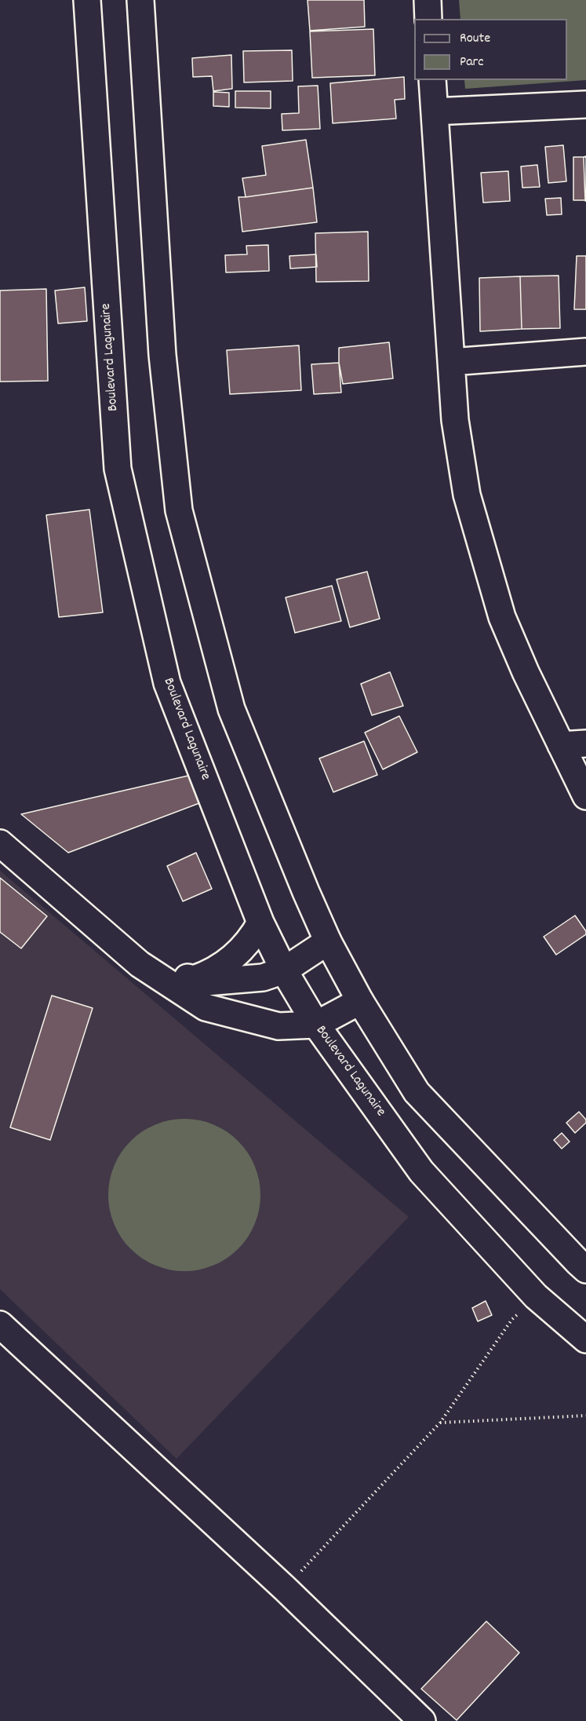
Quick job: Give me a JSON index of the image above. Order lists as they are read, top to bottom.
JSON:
{
  "streets": {
    "main road": ["Boulevard Lagunaire"]
  },
  "legend": ["Route", "Parc"]
}
